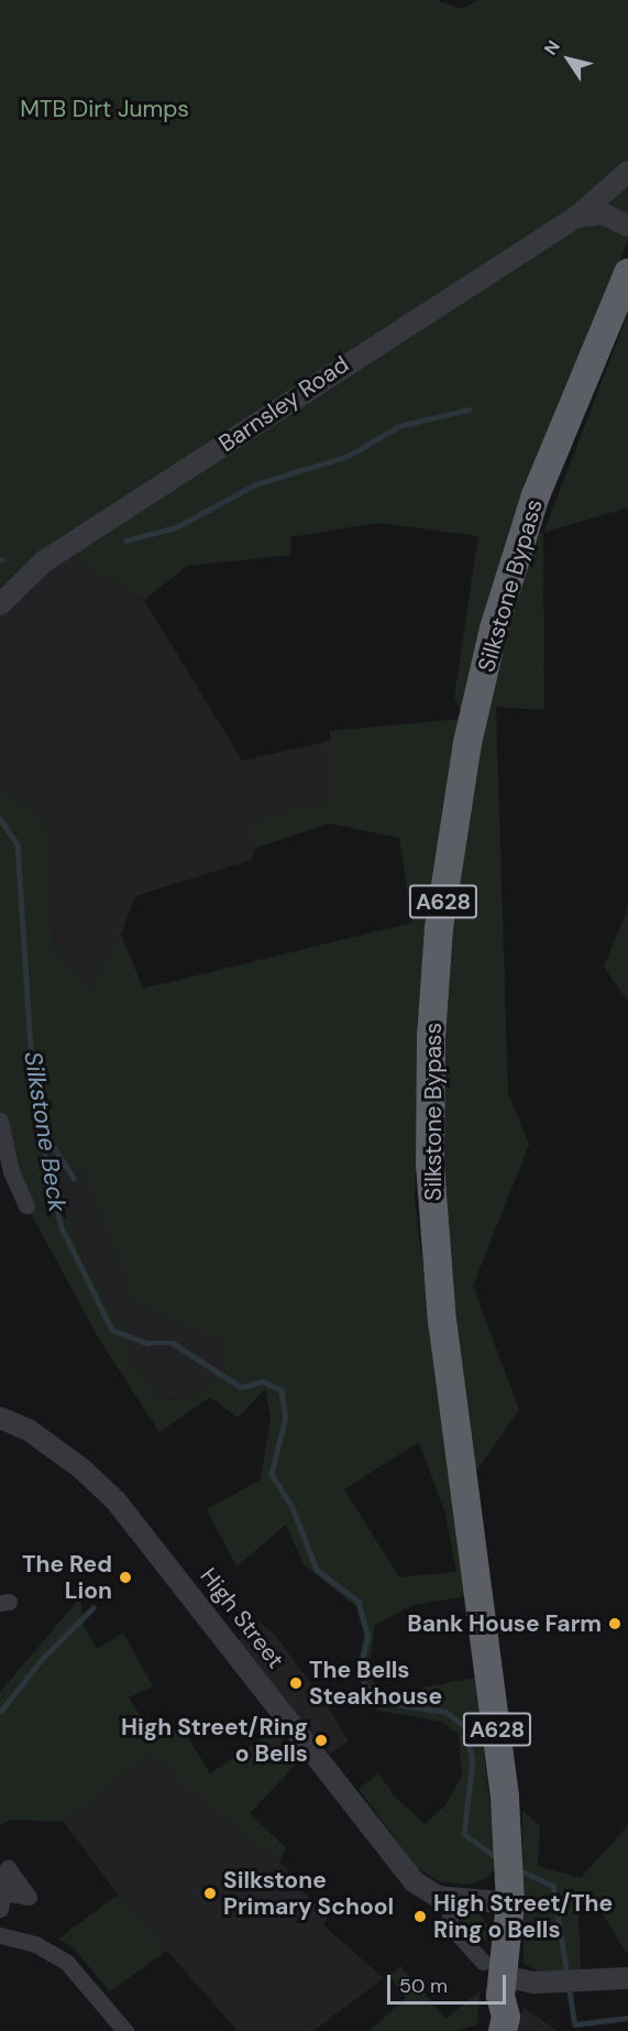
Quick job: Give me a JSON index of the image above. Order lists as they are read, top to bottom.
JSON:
{
  "streets": {
    "highway": ["Silkstone Bypass", "A628"],
    "street": ["Barnsley Road", "High Street"]
  },
  "crossings": [
    ["Silkstone Bypass", "A628"],
    ["Silkstone Bypass", "High Street"]
  ],
  "water": ["Silkstone Beck"],
  "parks": ["MTB Dirt Jumps"],
  "places": [
    "The Red Lion",
    "Bank House Farm",
    "The Bells Steakhouse",
    "High Street/Ring o Bells",
    "Silkstone Primary School",
    "High Street/The Ring o Bells"
  ],
  "scale_bar": "50 m",
  "north": "top left"
}
